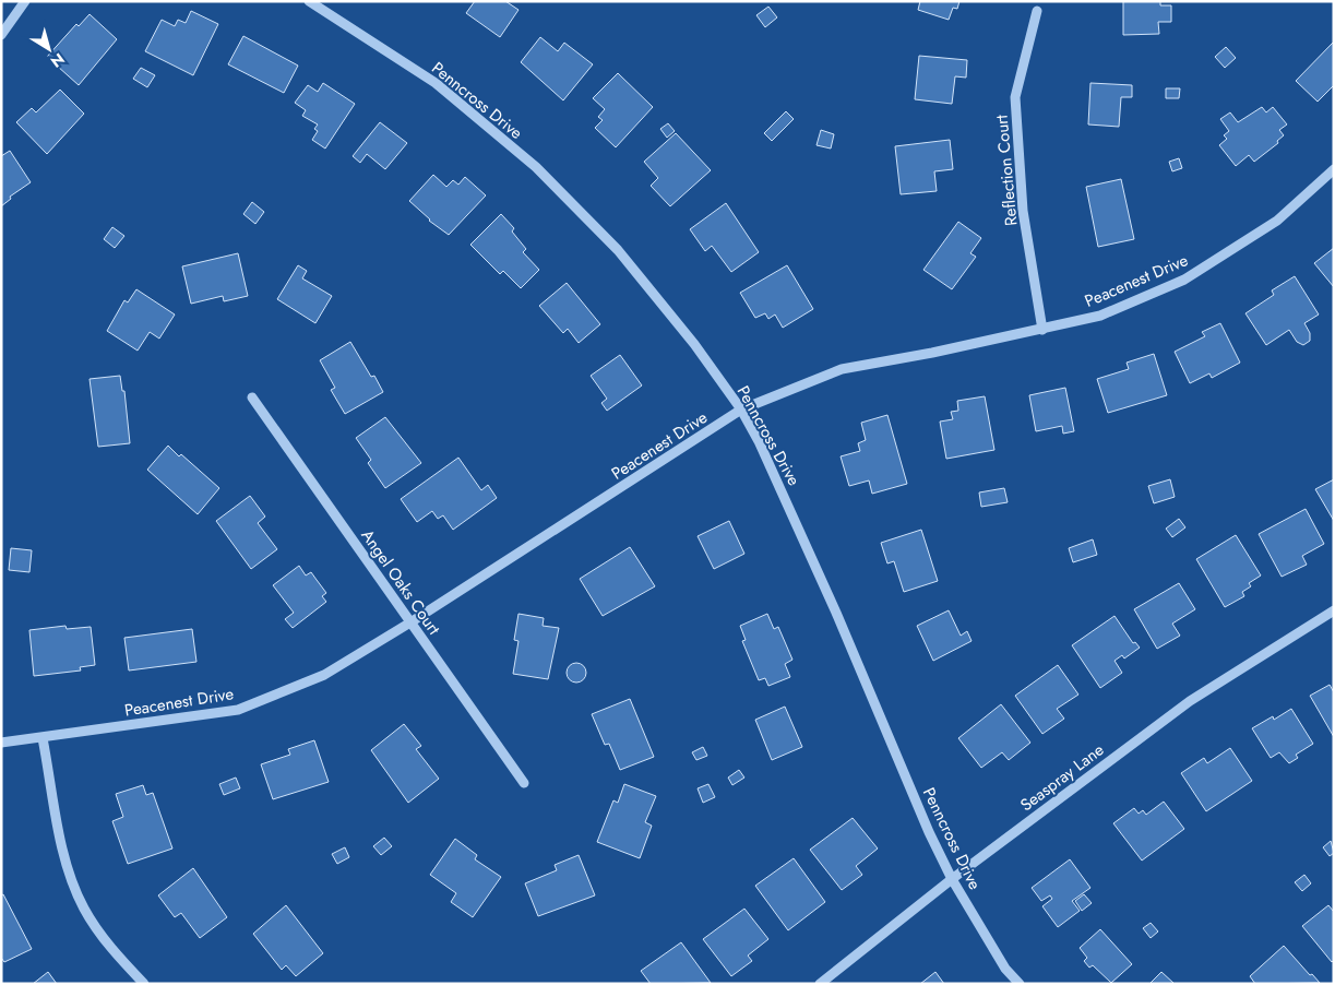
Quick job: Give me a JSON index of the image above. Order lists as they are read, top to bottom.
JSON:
{
  "streets": {
    "street": [
      "Penncross Drive",
      "Reflection Court",
      "Peacenest Drive",
      "Angel Oaks Court",
      "Seaspray Lane"
    ]
  },
  "crossings": [
    ["Penncross Drive", "Peacenest Drive"],
    ["Penncross Drive", "Seaspray Lane"],
    ["Reflection Court", "Peacenest Drive"],
    ["Peacenest Drive", "Angel Oaks Court"]
  ],
  "north": "bottom right"
}
